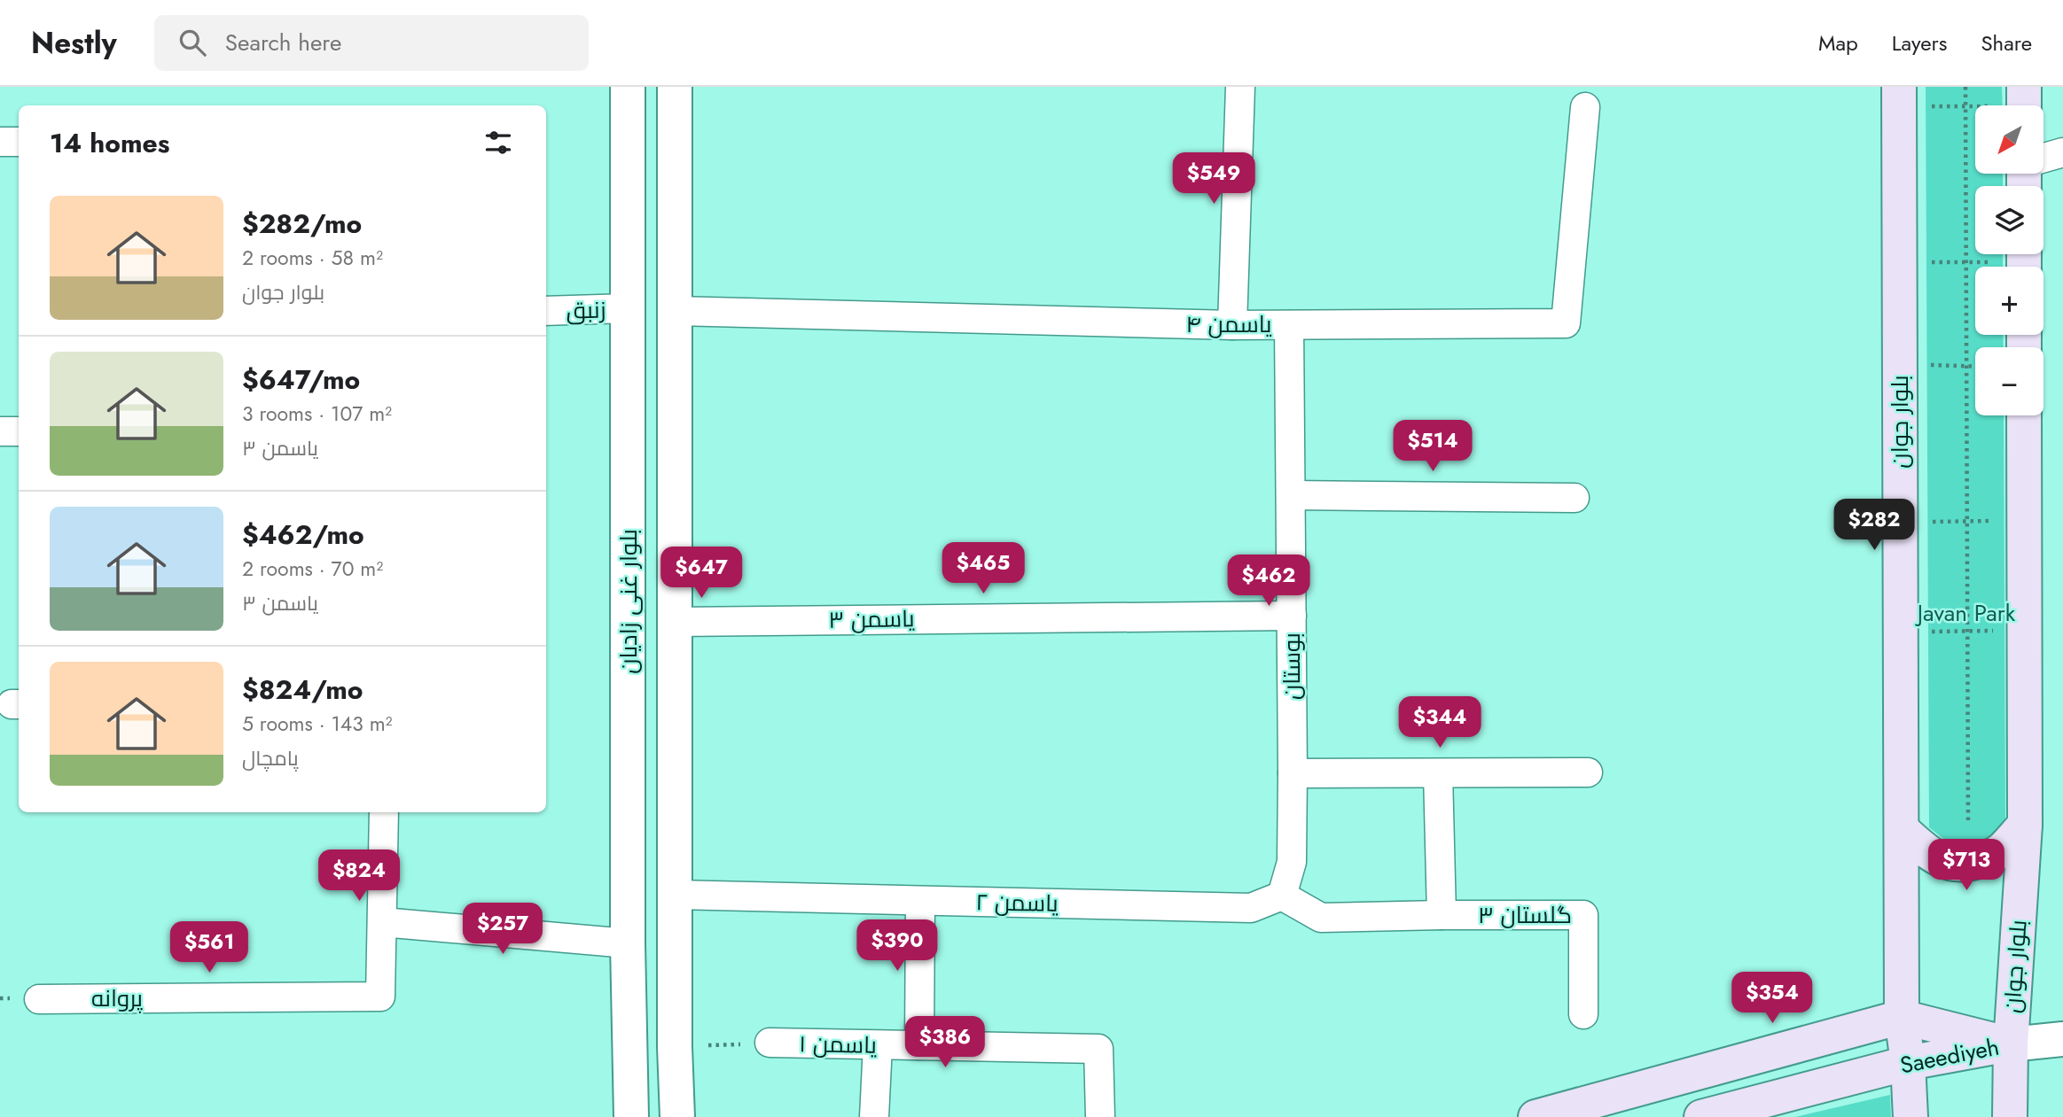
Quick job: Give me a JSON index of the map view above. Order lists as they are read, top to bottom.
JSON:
{
  "streets": {
    "main road": ["بلوار جوان", "Saeediyeh"],
    "street": [
      "زنبق",
      "یاسمن ۴",
      "بلوار غنی زادیان",
      "یاسمن ۳",
      "بوستان",
      "یاسمن ۲",
      "گلستان ۳",
      "پروانه",
      "یاسمن ۱"
    ]
  },
  "crossings": [
    ["زنبق", "بلوار غنی زادیان"],
    ["یاسمن ۴", "بلوار غنی زادیان"],
    ["یاسمن ۴", "بوستان"],
    ["بلوار جوان", "Saeediyeh"],
    ["بلوار غنی زادیان", "یاسمن ۳"],
    ["بلوار غنی زادیان", "یاسمن ۲"],
    ["یاسمن ۳", "بوستان"],
    ["بوستان", "یاسمن ۲"],
    ["بوستان", "گلستان ۳"],
    ["یاسمن ۲", "گلستان ۳"]
  ],
  "parks": ["Javan Park"],
  "north": "bottom left",
  "page": {
    "header": "Nestly",
    "search": "Search here",
    "nav": ["Map", "Layers", "Share"],
    "map_buttons": ["+", "−"],
    "heading": "14 homes",
    "price": [
      "$549",
      "$514",
      "$282",
      "$465",
      "$647",
      "$462",
      "$344",
      "$713",
      "$824",
      "$257",
      "$390",
      "$561",
      "$354",
      "$386"
    ],
    "list": [
      {
        "name": "$282/mo",
        "note": "2 rooms · 58 m² · بلوار جوان"
      },
      {
        "name": "$647/mo",
        "note": "3 rooms · 107 m² · یاسمن ۳"
      },
      {
        "name": "$462/mo",
        "note": "2 rooms · 70 m² · یاسمن ۳"
      },
      {
        "name": "$824/mo",
        "note": "5 rooms · 143 m² · پامچال"
      }
    ]
  }
}
